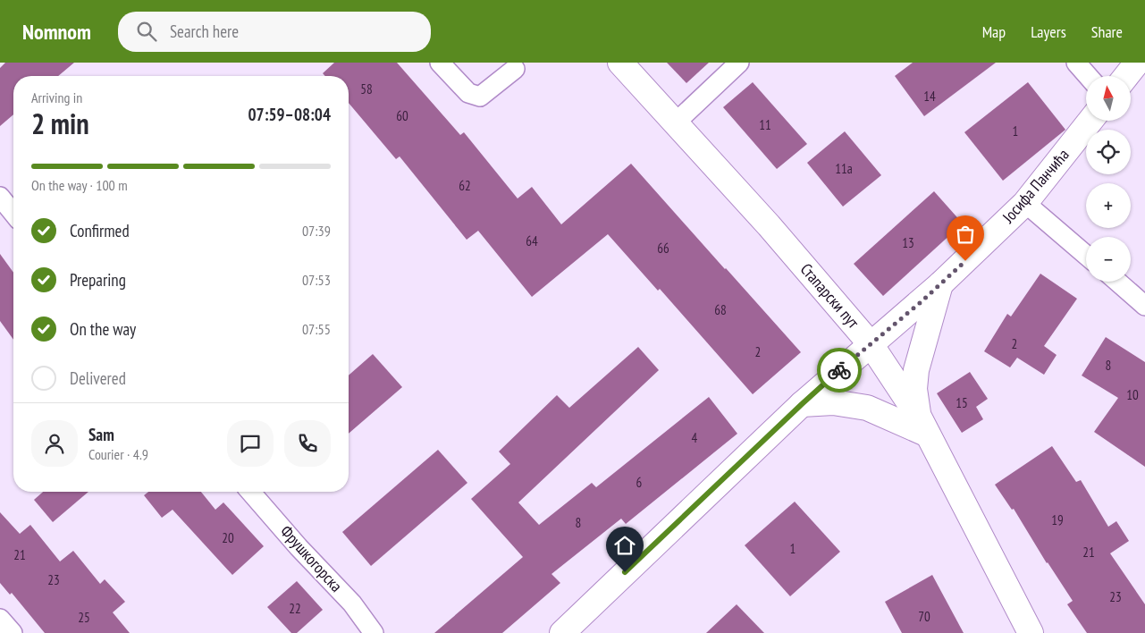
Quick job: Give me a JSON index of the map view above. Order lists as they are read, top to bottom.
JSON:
{
  "streets": {
    "main road": ["Јосифа Панчића", "Стапарски пут"],
    "street": ["Фрушкогорска"]
  },
  "crossings": [
    ["Јосифа Панчића", "Стапарски пут"]
  ],
  "house_numbers": [
    "58",
    "14",
    "60",
    "11",
    "1",
    "11a",
    "62",
    "64",
    "13",
    "66",
    "68",
    "2",
    "2",
    "8",
    "10",
    "15",
    "4",
    "6",
    "19",
    "8",
    "20",
    "1",
    "21",
    "21",
    "23",
    "23",
    "22",
    "70",
    "25"
  ],
  "north": "top",
  "page": {
    "header": "Nomnom",
    "search": "Search here",
    "nav": ["Map", "Layers", "Share"],
    "map_buttons": ["+", "−"],
    "heading": ["2 min", "Arriving in", "07:59–08:04"],
    "panel": ["Sam", "Courier · 4.9"],
    "bar": "On the way · 100 m",
    "list": [
      ["Confirmed", "07:39"],
      ["Preparing", "07:53"],
      ["On the way", "07:55"],
      "Delivered"
    ]
  }
}
